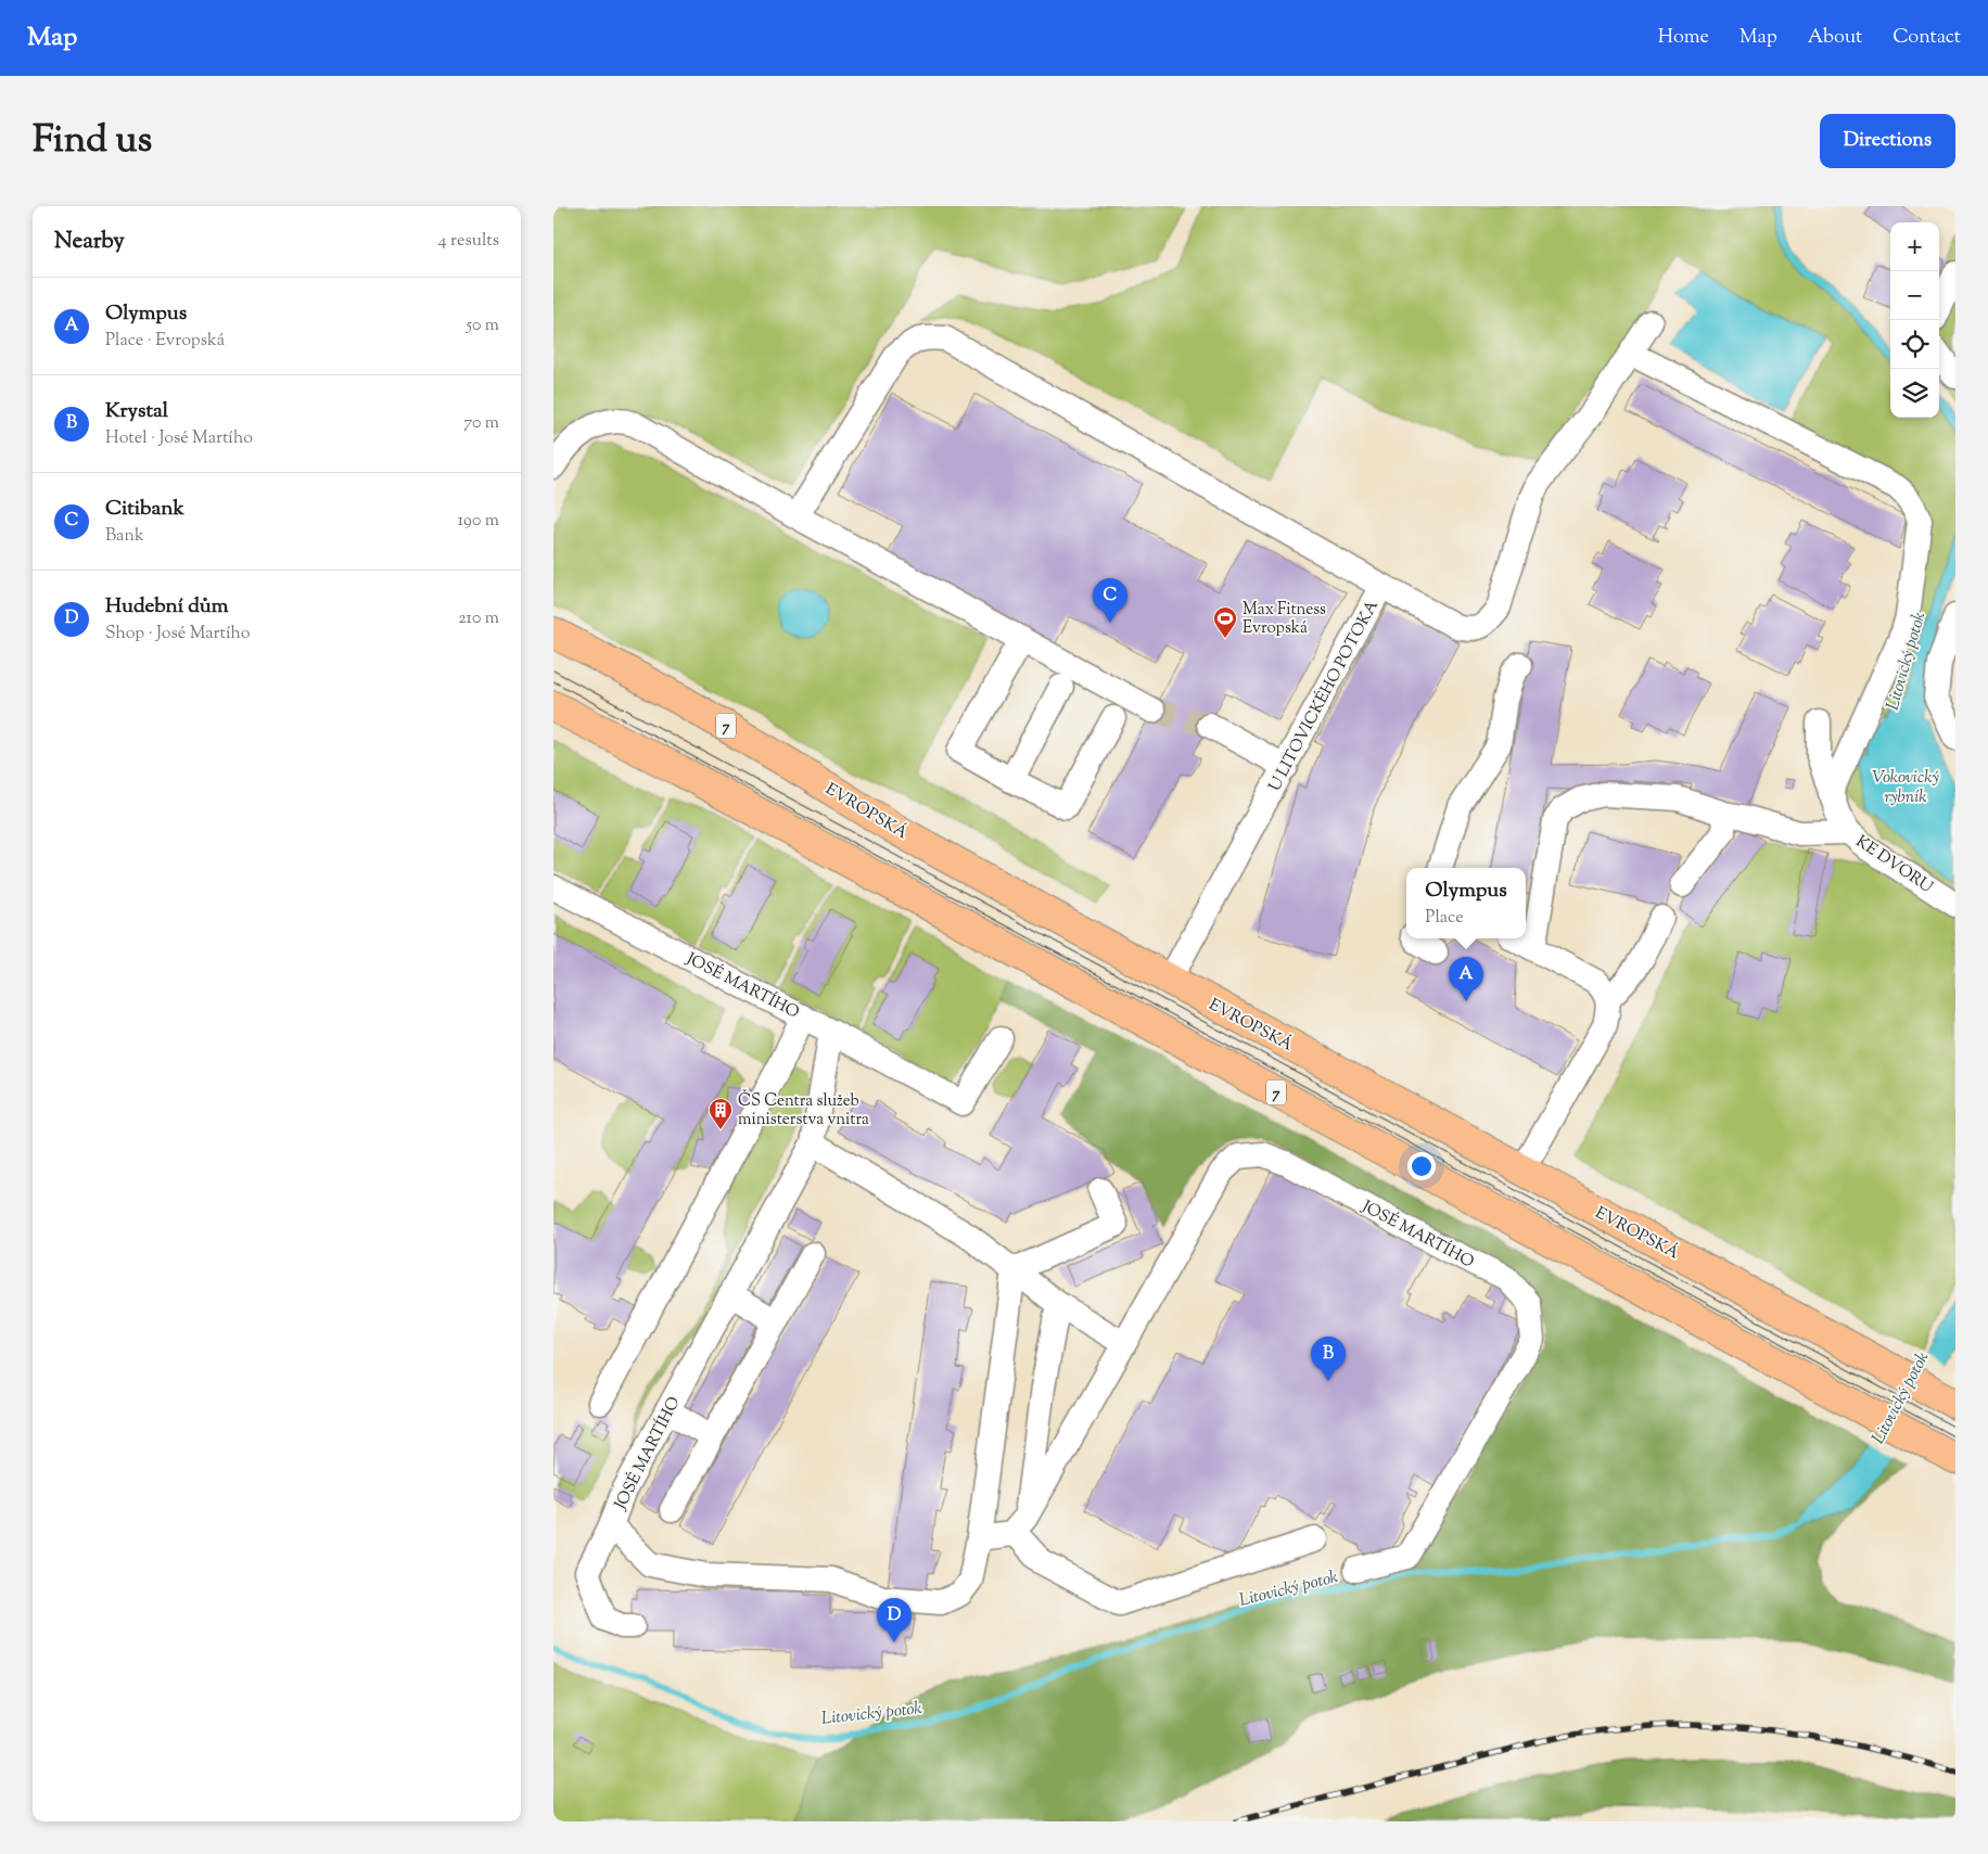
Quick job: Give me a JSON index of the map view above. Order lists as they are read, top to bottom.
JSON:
{
  "streets": {
    "main road": ["7", "EVROPSKÁ"],
    "street": ["U LITOVICKÉHO POTOKA", "KE DVORU", "JOSÉ MARTÍHO"]
  },
  "crossings": [
    ["U LITOVICKÉHO POTOKA", "EVROPSKÁ"]
  ],
  "water": ["Litovický potok", "Vokovický rybník"],
  "places": {
    "sports": ["Max Fitness Evropská"],
    "building": ["ČS Centra služeb ministerstva vnitra"]
  },
  "page": {
    "header": "Map",
    "nav": [
      "Home",
      "Map",
      "About",
      "Contact"
    ],
    "title": "Find us",
    "buttons": "Directions",
    "heading": ["Nearby", "4 results"],
    "map_buttons": ["+", "−"],
    "list": [
      {
        "mark": "A",
        "name": "Olympus",
        "note": "Place · Evropská",
        "value": "50 m"
      },
      {
        "mark": "B",
        "name": "Krystal",
        "note": "Hotel · José Martího",
        "value": "70 m"
      },
      {
        "mark": "C",
        "name": "Citibank",
        "note": "Bank",
        "value": "190 m"
      },
      {
        "mark": "D",
        "name": "Hudební dům",
        "note": "Shop · José Martího",
        "value": "210 m"
      }
    ],
    "pins": [
      "C",
      "A",
      "B",
      "D"
    ],
    "popup": ["Olympus", "Place"]
  }
}
